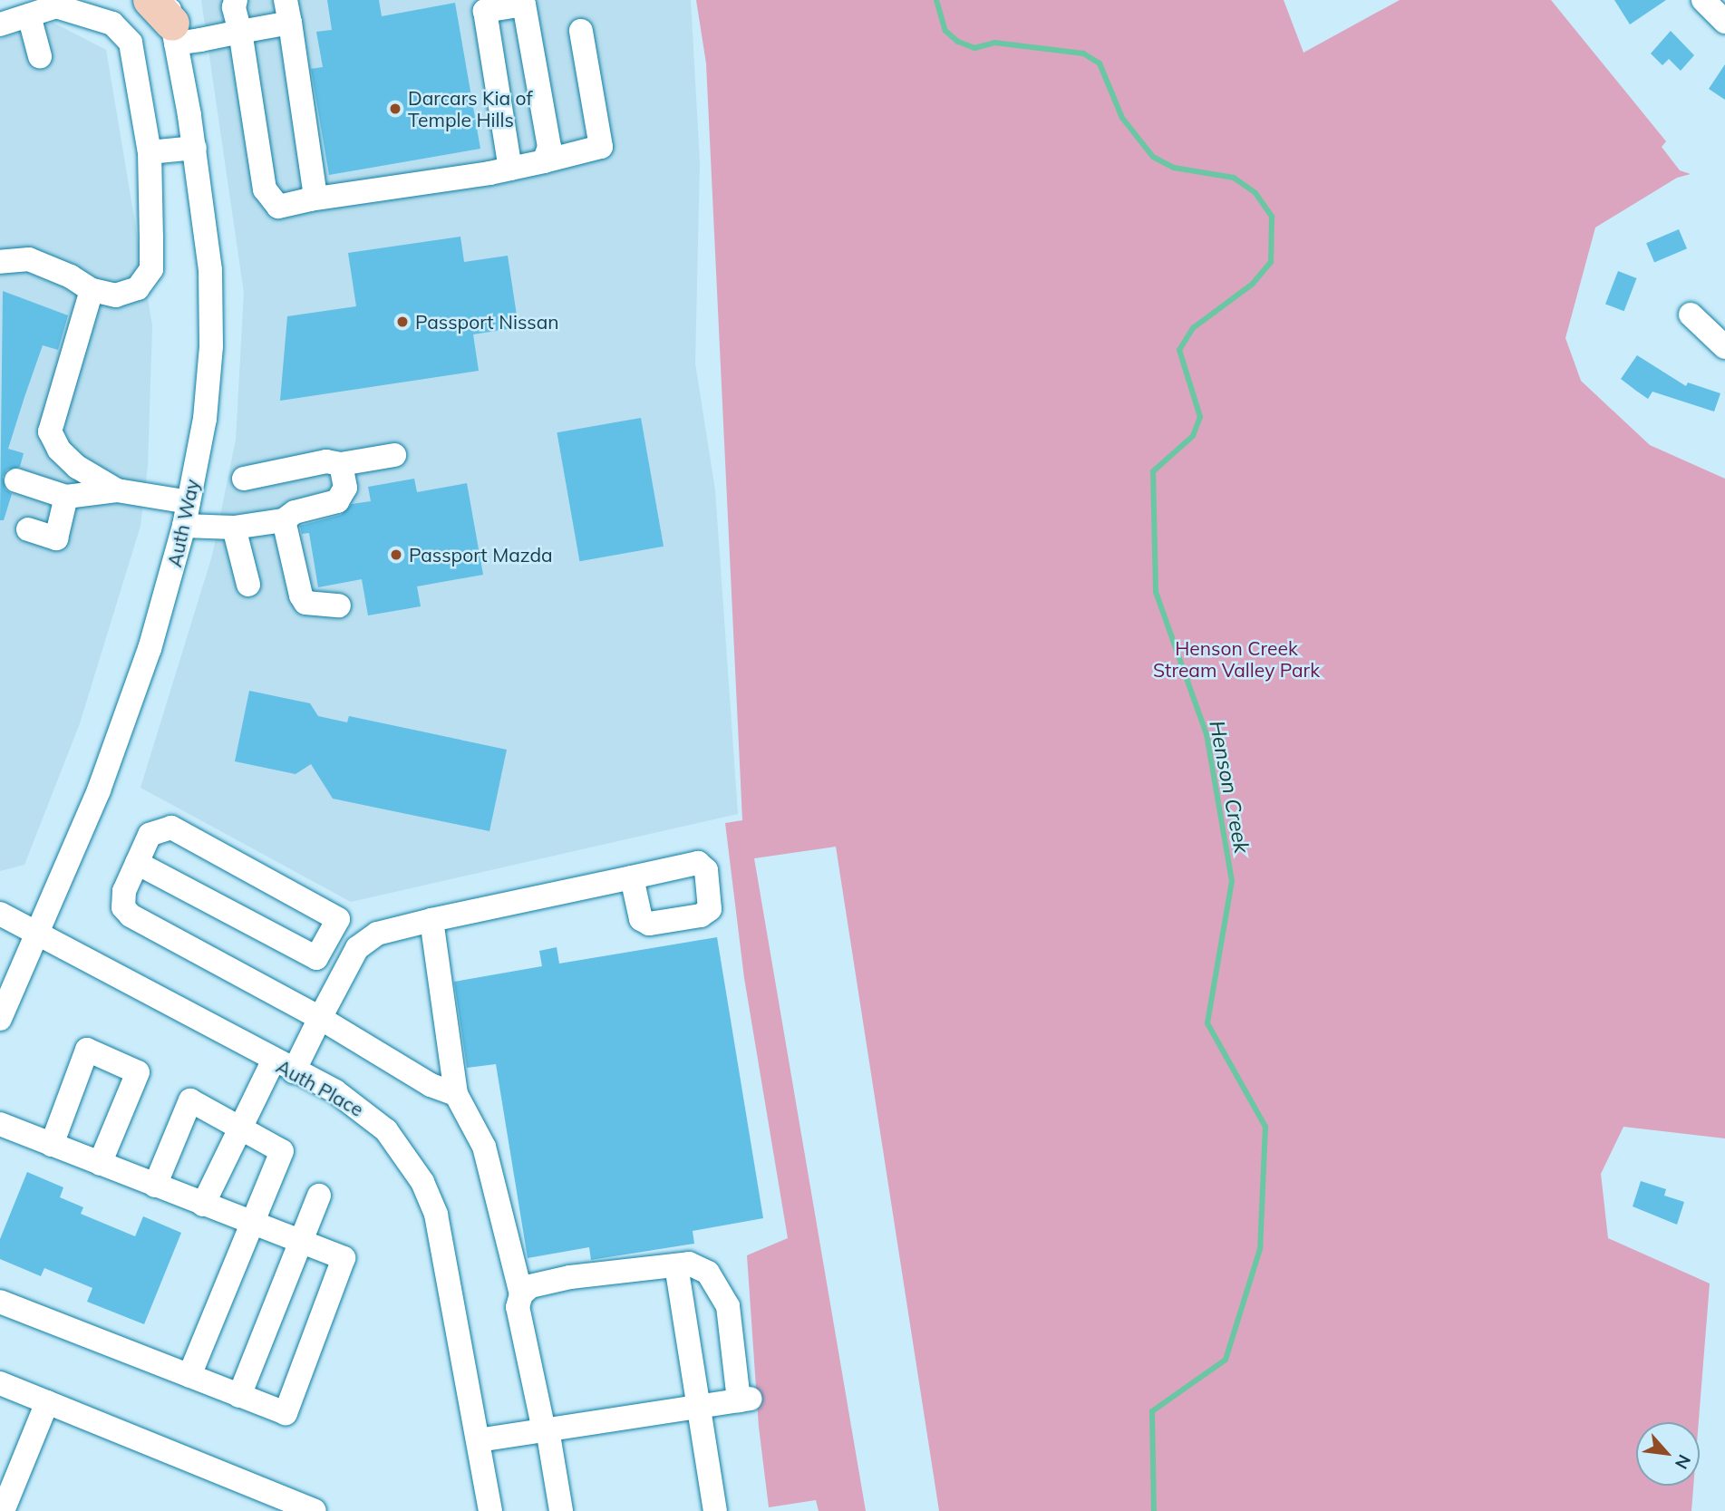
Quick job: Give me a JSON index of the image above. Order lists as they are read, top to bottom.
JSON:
{
  "streets": {
    "street": ["Auth Way", "Auth Place"]
  },
  "crossings": [
    ["Auth Way", "Auth Place"]
  ],
  "water": ["Henson Creek"],
  "parks": ["Henson Creek Stream Valley Park"],
  "places": ["Darcars Kia of Temple Hills", "Passport Nissan", "Passport Mazda"],
  "north": "bottom right"
}
